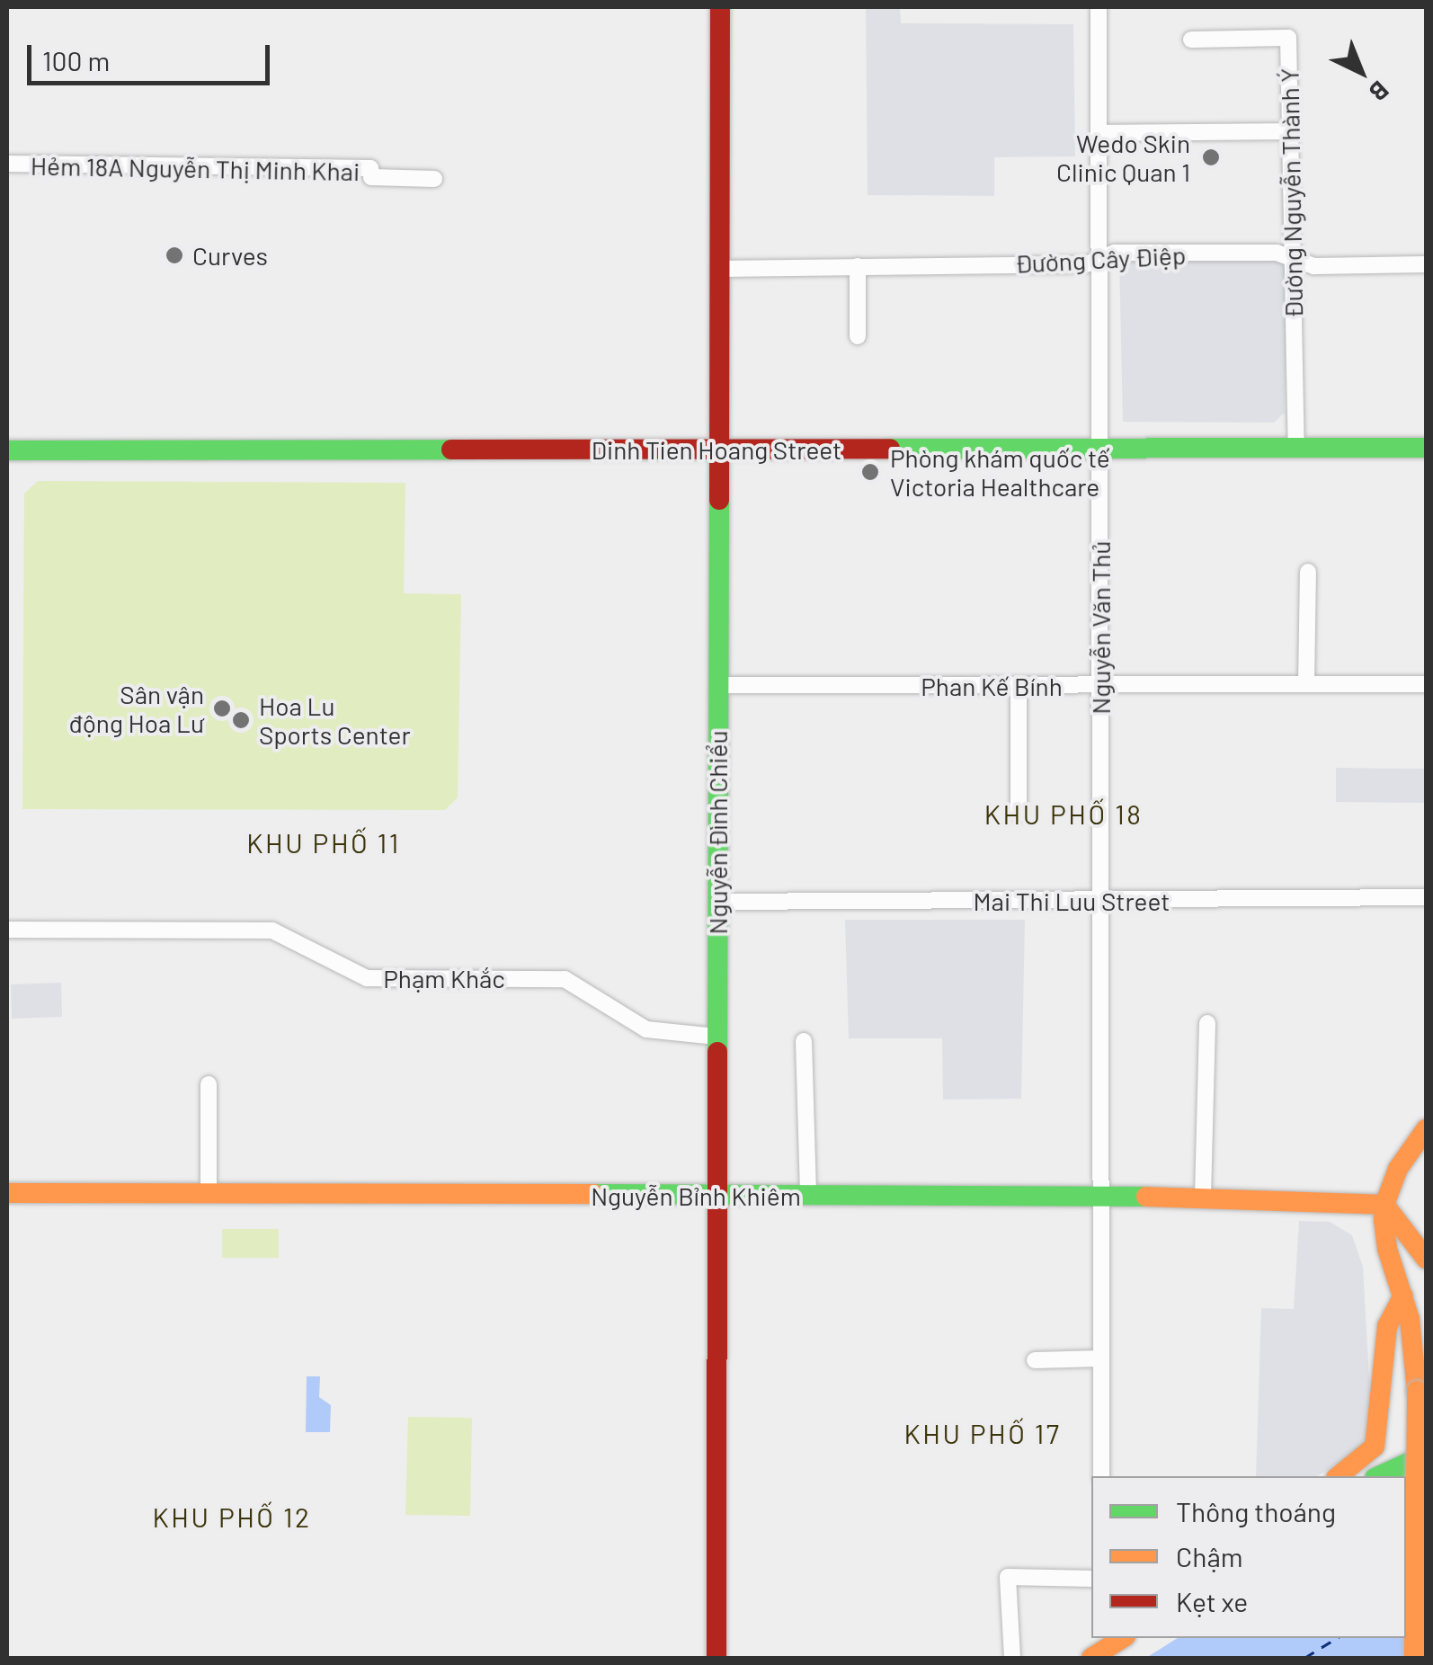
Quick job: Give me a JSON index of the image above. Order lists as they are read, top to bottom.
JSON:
{
  "streets": {
    "main road": ["Dinh Tien Hoang Street", "Nguyễn Đình Chiểu", "Nguyễn Bỉnh Khiêm"],
    "street": [
      "Hẻm 18A Nguyễn Thị Minh Khai",
      "Đường Nguyễn Thành Ý",
      "Đường Cây Điệp",
      "Nguyễn Văn Thủ",
      "Phan Kế Bính",
      "Mai Thi Luu Street",
      "Phạm Khắc"
    ]
  },
  "crossings": [
    ["Đường Nguyễn Thành Ý", "Đường Cây Điệp"],
    ["Đường Nguyễn Thành Ý", "Dinh Tien Hoang Street"],
    ["Đường Cây Điệp", "Nguyễn Văn Thủ"],
    ["Đường Cây Điệp", "Nguyễn Đình Chiểu"],
    ["Dinh Tien Hoang Street", "Nguyễn Văn Thủ"],
    ["Dinh Tien Hoang Street", "Nguyễn Đình Chiểu"],
    ["Nguyễn Văn Thủ", "Phan Kế Bính"],
    ["Nguyễn Văn Thủ", "Mai Thi Luu Street"],
    ["Nguyễn Văn Thủ", "Nguyễn Bỉnh Khiêm"],
    ["Phan Kế Bính", "Nguyễn Đình Chiểu"],
    ["Nguyễn Đình Chiểu", "Mai Thi Luu Street"],
    ["Nguyễn Đình Chiểu", "Phạm Khắc"],
    ["Nguyễn Đình Chiểu", "Nguyễn Bỉnh Khiêm"]
  ],
  "districts": [
    "KHU PHỐ 18",
    "KHU PHỐ 11",
    "KHU PHỐ 17",
    "KHU PHỐ 12"
  ],
  "places": [
    "Wedo Skin Clinic Quan 1",
    "Curves",
    "Phòng khám quốc tế Victoria Healthcare",
    "Sân vận động Hoa Lư",
    "Hoa Lu Sports Center"
  ],
  "legend": ["Thông thoáng", "Chậm", "Kẹt xe"],
  "scale_bar": "100 m",
  "north": "bottom right"
}
